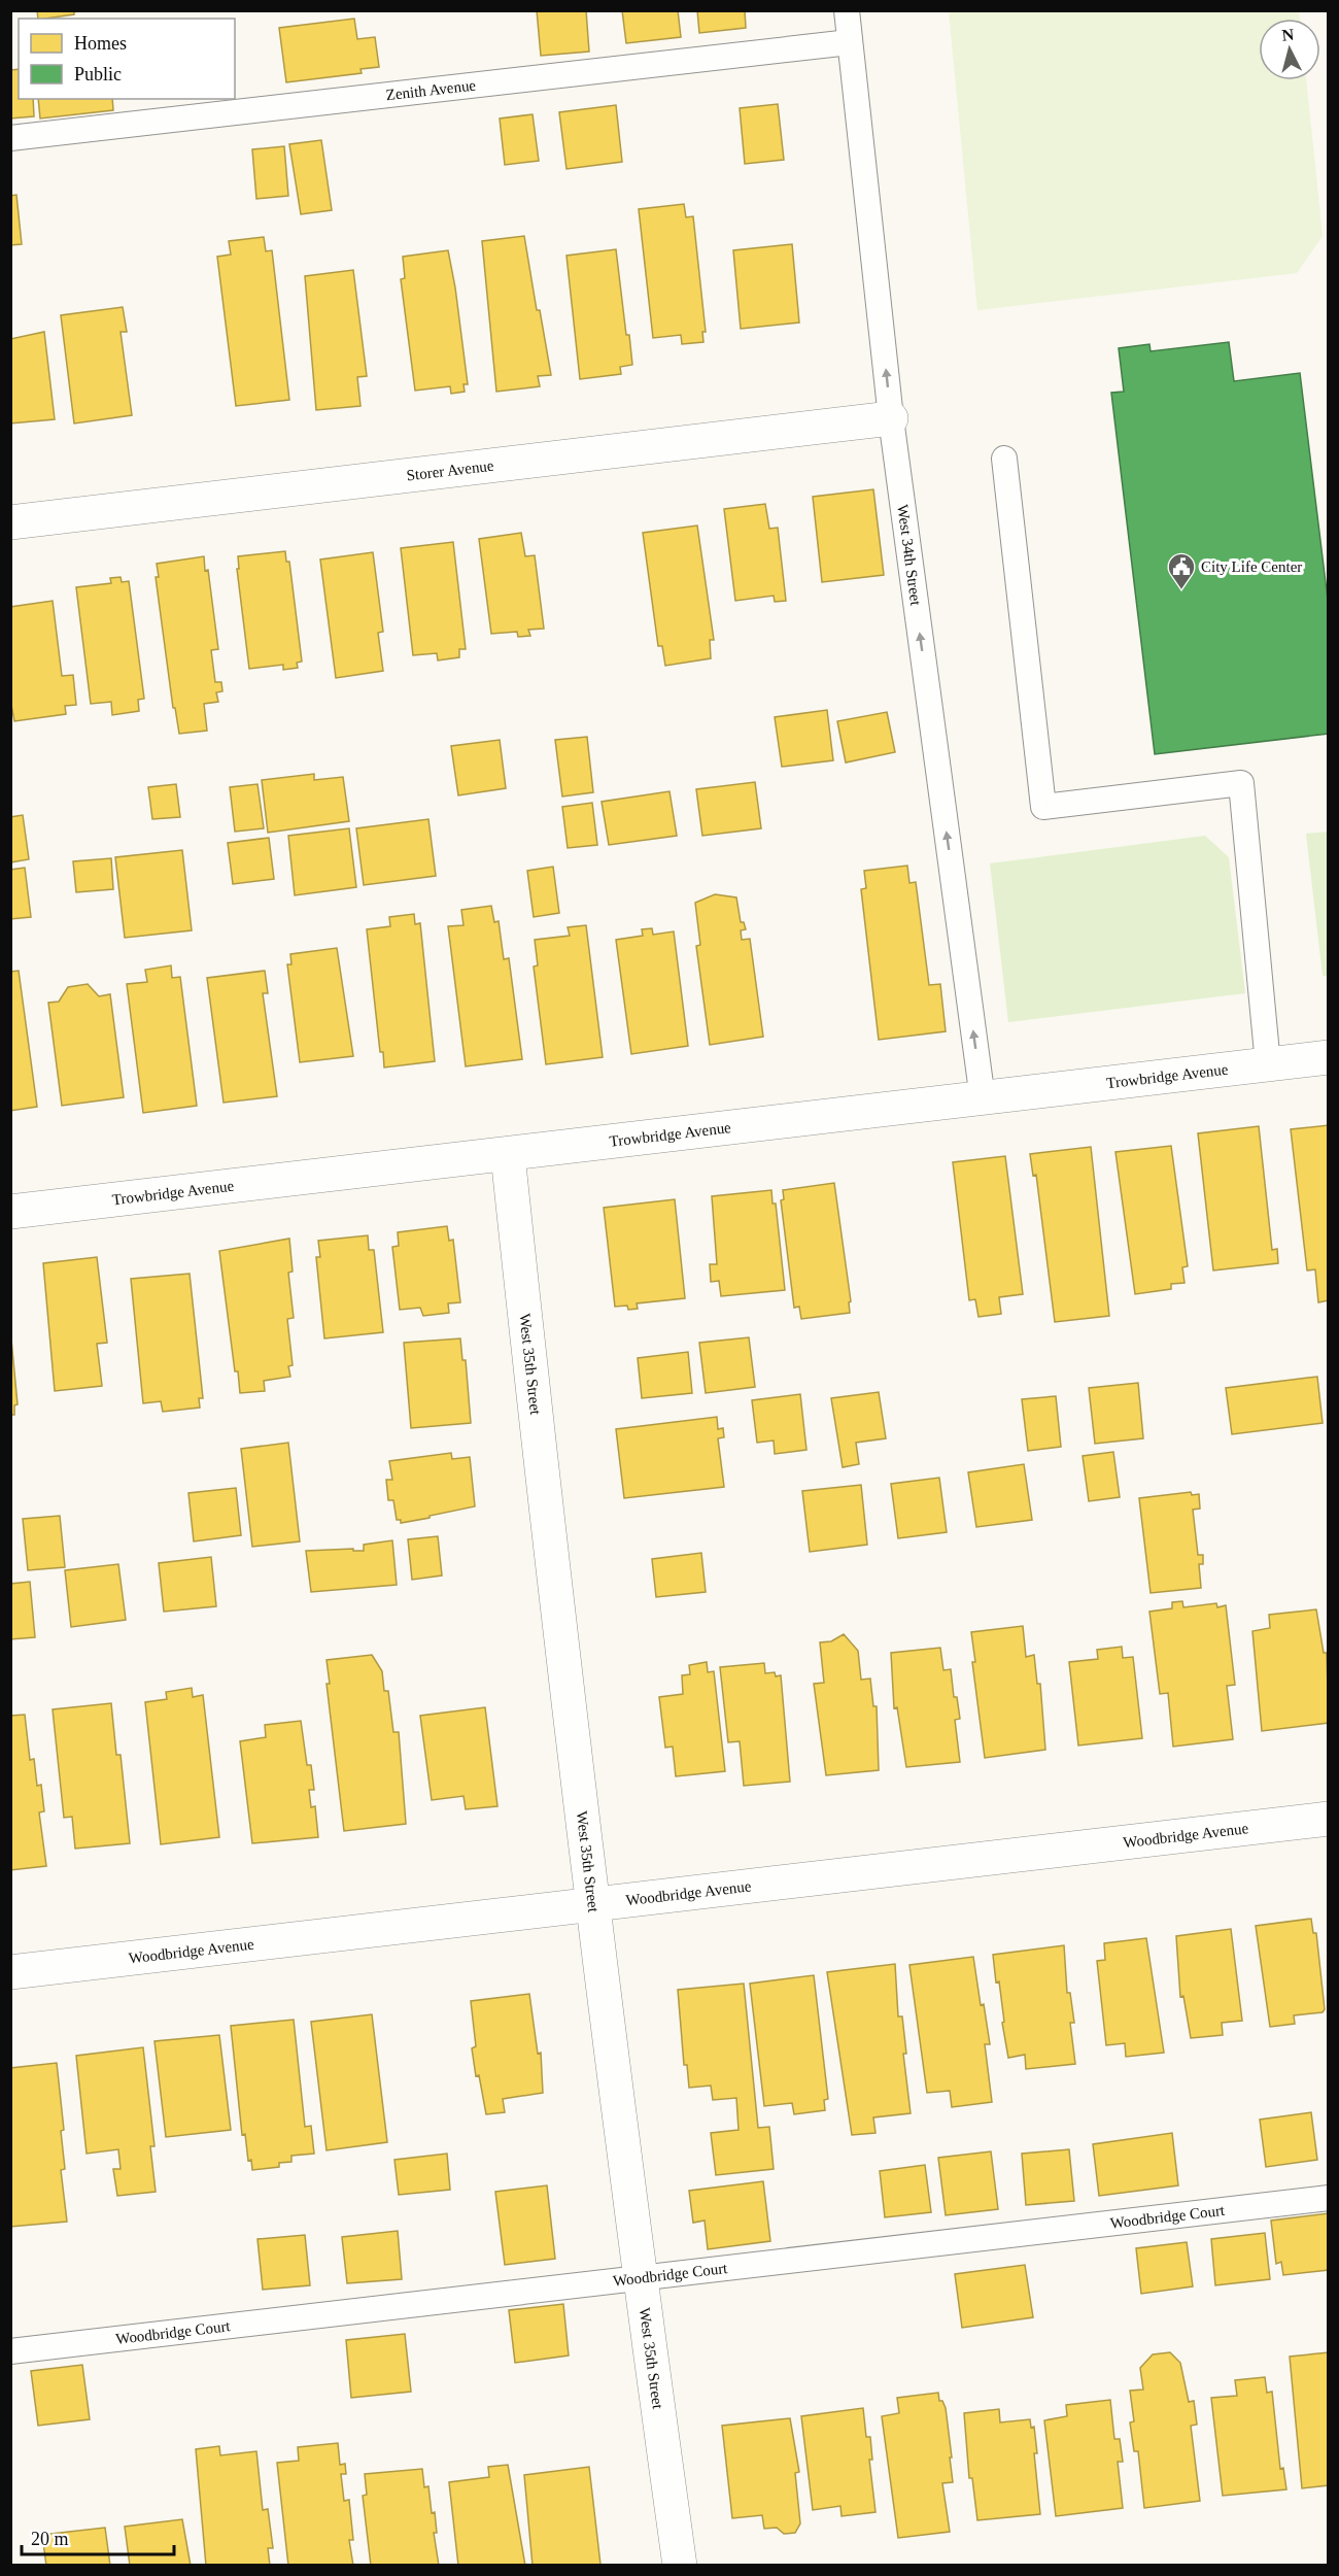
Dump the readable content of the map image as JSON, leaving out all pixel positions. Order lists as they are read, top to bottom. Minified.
{"streets":{"street":["Storer Avenue","Trowbridge Avenue","West 35th Street","Woodbridge Avenue"],"lane":["Zenith Avenue","West 34th Street","Woodbridge Court"]},"crossings":[["Zenith Avenue","West 34th Street"],["Storer Avenue","West 34th Street"],["West 34th Street","Trowbridge Avenue"],["Trowbridge Avenue","West 35th Street"],["West 35th Street","Woodbridge Avenue"],["West 35th Street","Woodbridge Court"]],"one_way":["West 34th Street"],"places":{"public building":["City Life Center"]},"legend":["Homes","Public"],"scale_bar":"20 m","north":"top"}
